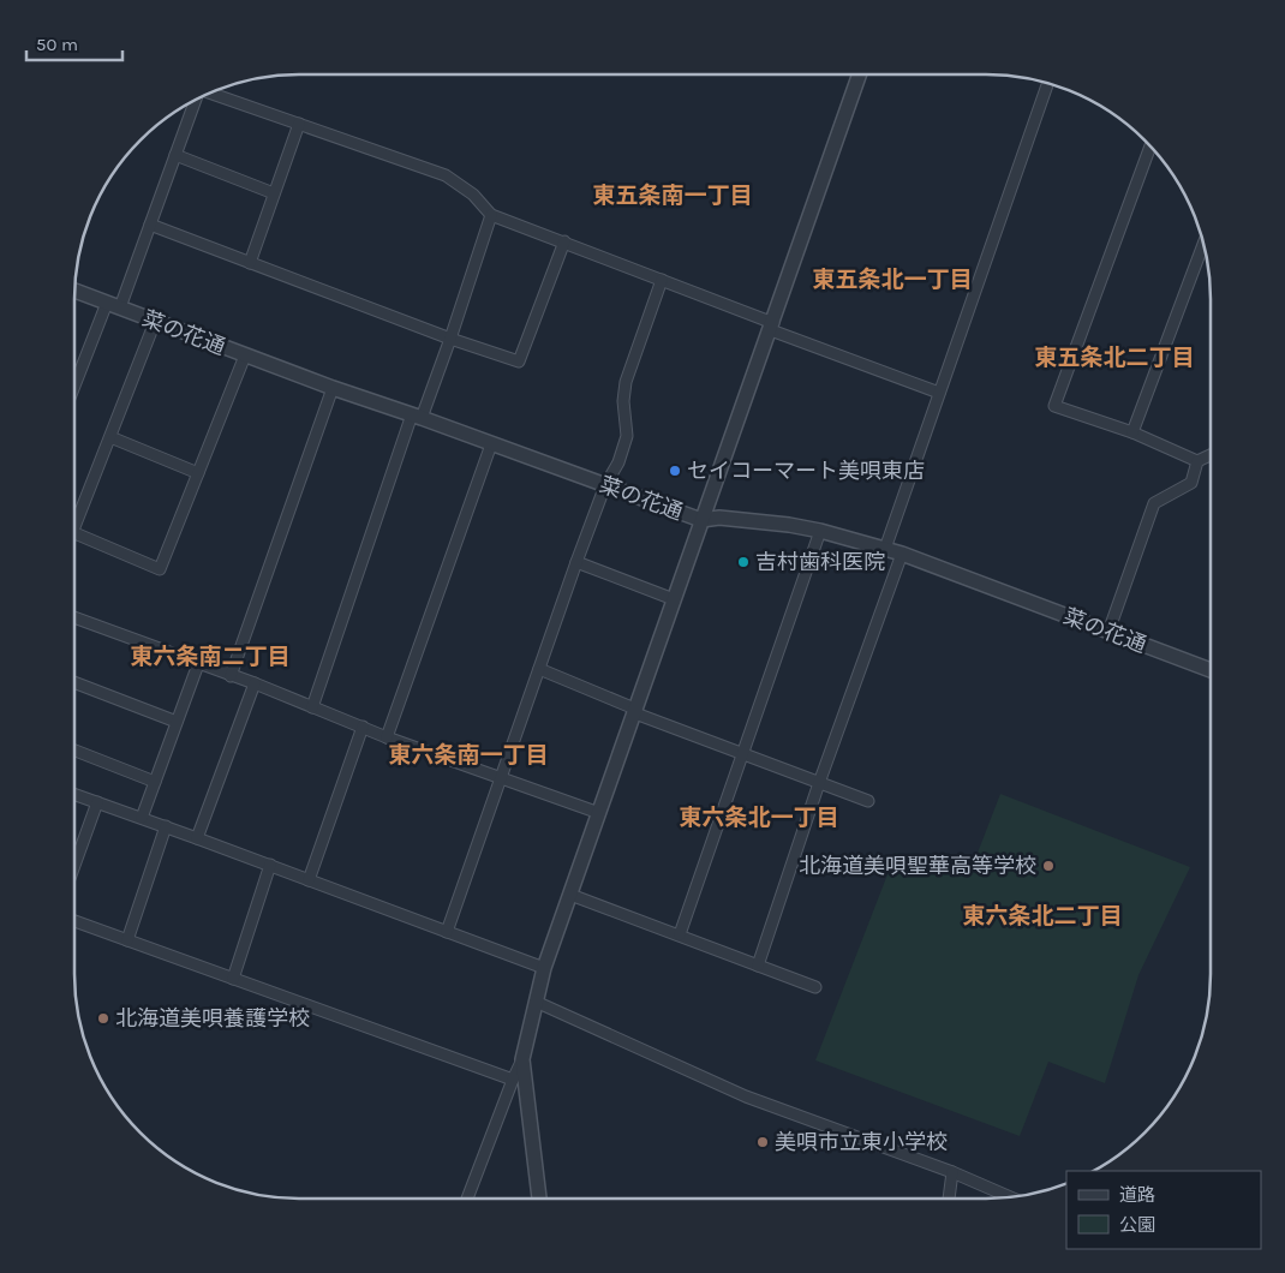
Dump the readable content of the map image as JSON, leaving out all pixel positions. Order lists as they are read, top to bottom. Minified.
{"streets":{"street":["菜の花通"]},"districts":["東五条南一丁目","東五条北一丁目","東五条北二丁目","東六条南二丁目","東六条南一丁目","東六条北一丁目","東六条北二丁目"],"places":["セイコーマート美唄東店","吉村歯科医院","北海道美唄聖華高等学校","北海道美唄養護学校","美唄市立東小学校"],"legend":["道路","公園"],"scale_bar":"50 m"}
